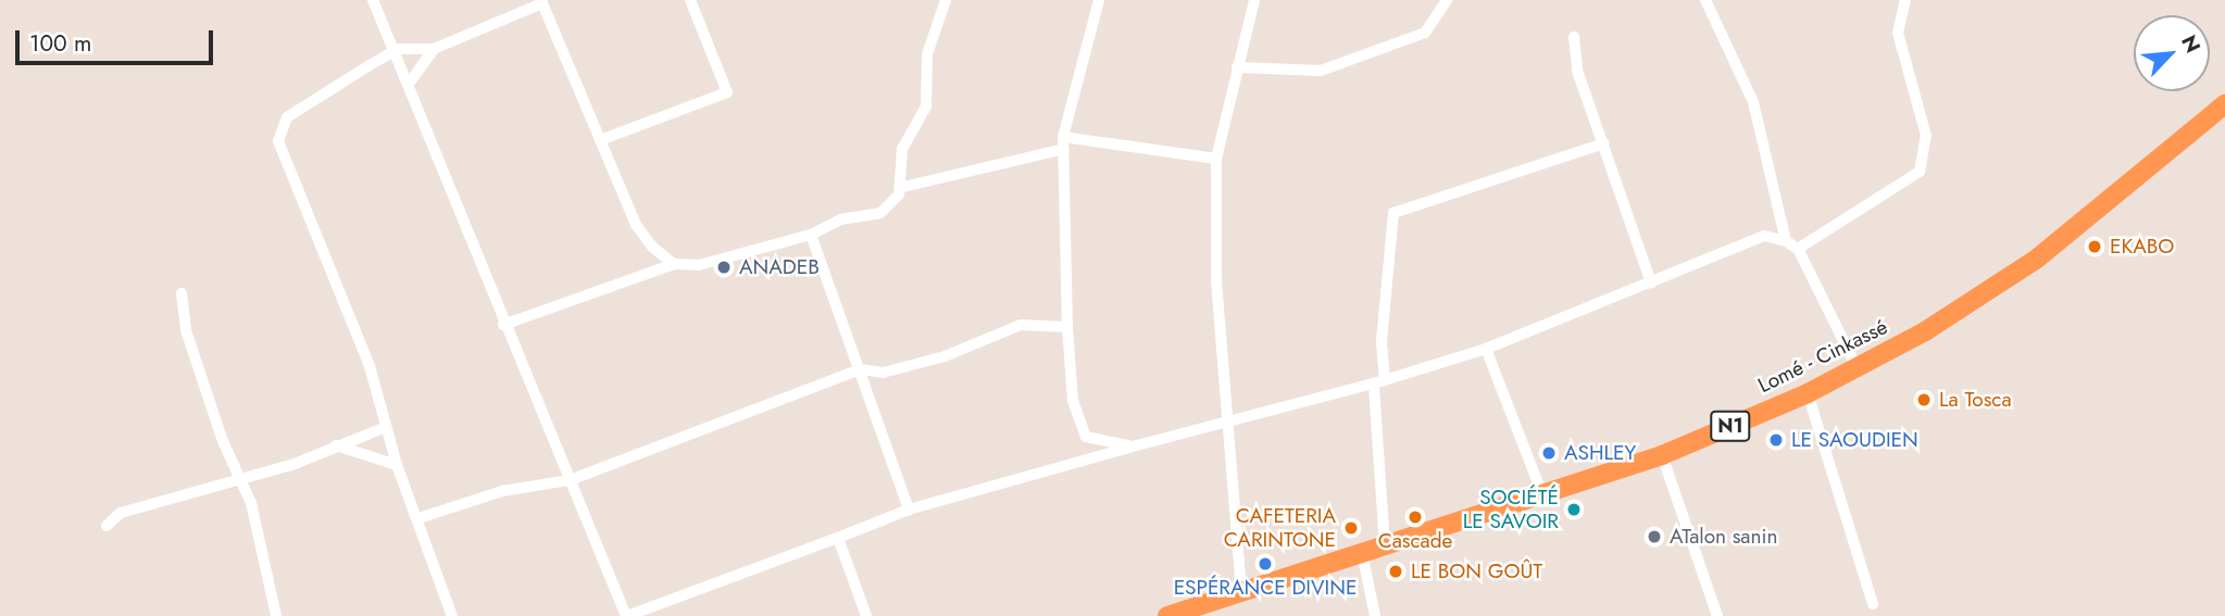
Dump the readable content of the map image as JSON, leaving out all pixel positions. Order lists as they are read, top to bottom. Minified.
{"streets":{"highway":["Lomé - Cinkassé","N1"]},"places":["EKABO","ANADEB","La Tosca","LE SAOUDIEN","ASHLEY","SOCIÉTÉ LE SAVOIR","Cascade","CAFETERIA CARINTONE","ATalon sanin","ESPÉRANCE DIVINE","LE BON GOÛT"],"scale_bar":"100 m","north":"top right"}
